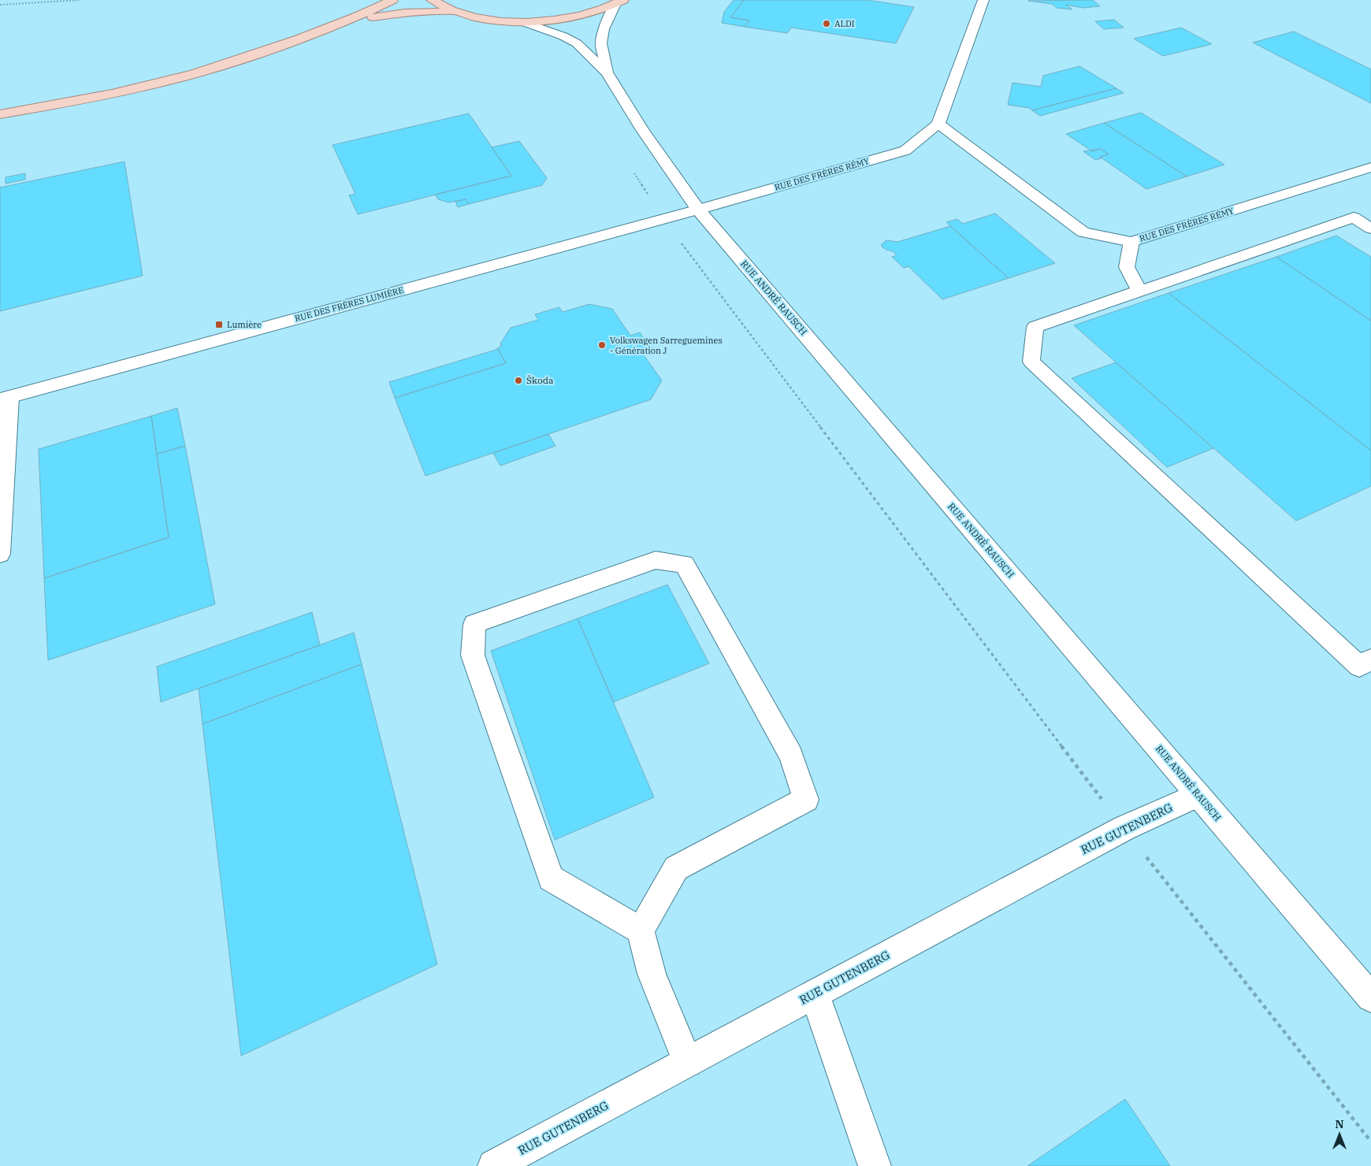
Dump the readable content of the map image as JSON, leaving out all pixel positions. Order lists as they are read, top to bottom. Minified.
{"streets":{"street":["RUE DES FRÈRES RÉMY","RUE ANDRÉ RAUSCH","RUE DES FRÈRES LUMIÈRE","RUE GUTENBERG"]},"crossings":[["RUE DES FRÈRES RÉMY","RUE ANDRÉ RAUSCH"],["RUE DES FRÈRES RÉMY","RUE DES FRÈRES LUMIÈRE"],["RUE ANDRÉ RAUSCH","RUE DES FRÈRES LUMIÈRE"],["RUE ANDRÉ RAUSCH","RUE GUTENBERG"]],"places":{"other":["ALDI","Volkswagen Sarreguemines - Génération J","Škoda"],"transit":["Lumière"]},"north":"top"}
